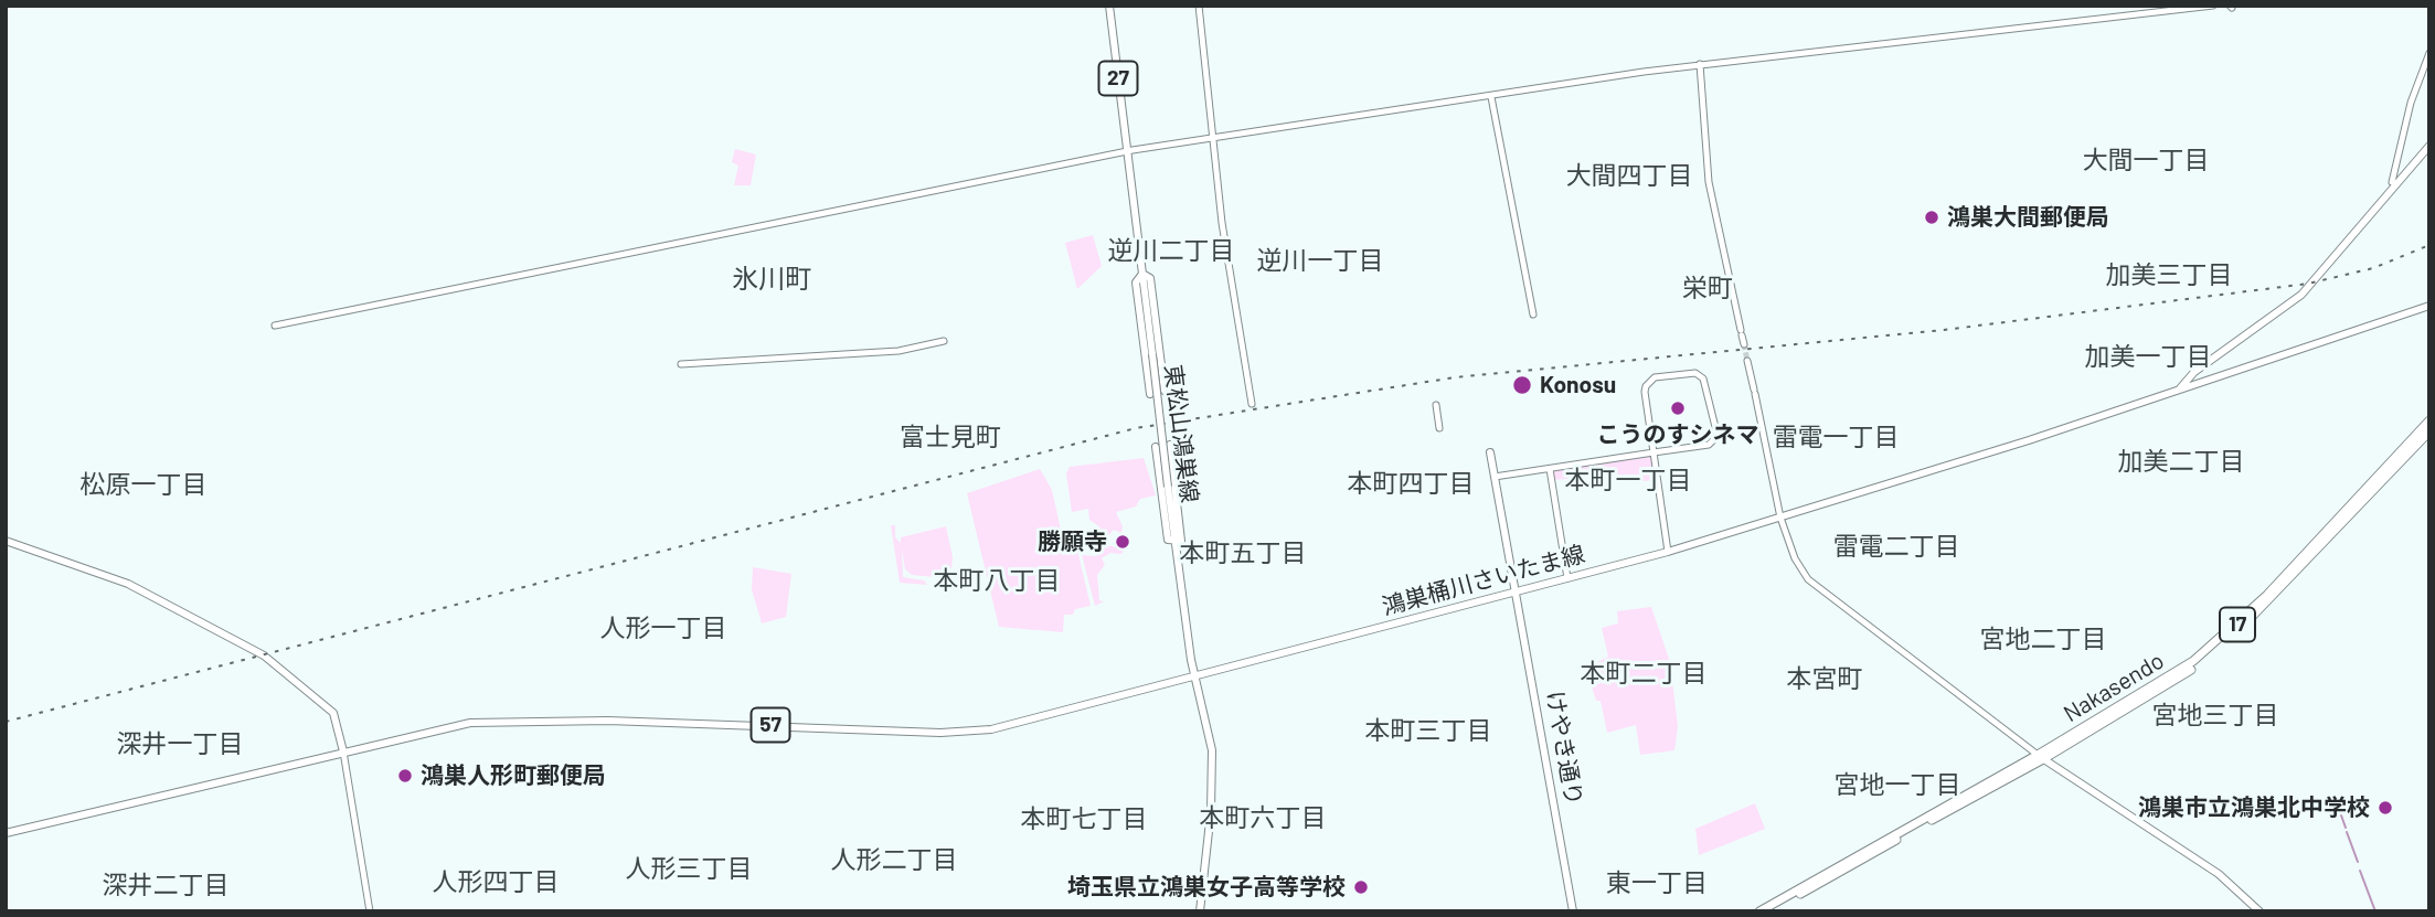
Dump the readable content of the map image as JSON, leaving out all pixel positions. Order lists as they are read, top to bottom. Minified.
{"streets":{"highway":["17","Nakasendo"],"main road":["27","東松山鴻巣線","鴻巣桶川さいたま線","57","けやき通り"]},"crossings":[["東松山鴻巣線","鴻巣桶川さいたま線"],["東松山鴻巣線","57"],["鴻巣桶川さいたま線","57"],["鴻巣桶川さいたま線","けやき通り"]],"districts":["大間一丁目","大間四丁目","逆川二丁目","逆川一丁目","加美三丁目","氷川町","栄町","加美一丁目","富士見町","雷電一丁目","加美二丁目","本町一丁目","本町四丁目","松原一丁目","雷電二丁目","本町五丁目","本町八丁目","人形一丁目","宮地二丁目","本町二丁目","本宮町","宮地三丁目","本町三丁目","深井一丁目","宮地一丁目","本町六丁目","本町七丁目","人形二丁目","人形三丁目","人形四丁目","東一丁目","深井二丁目"],"places":["鴻巣大間郵便局","Konosu","こうのすシネマ","勝願寺","鴻巣人形町郵便局","鴻巣市立鴻巣北中学校","埼玉県立鴻巣女子高等学校"]}
